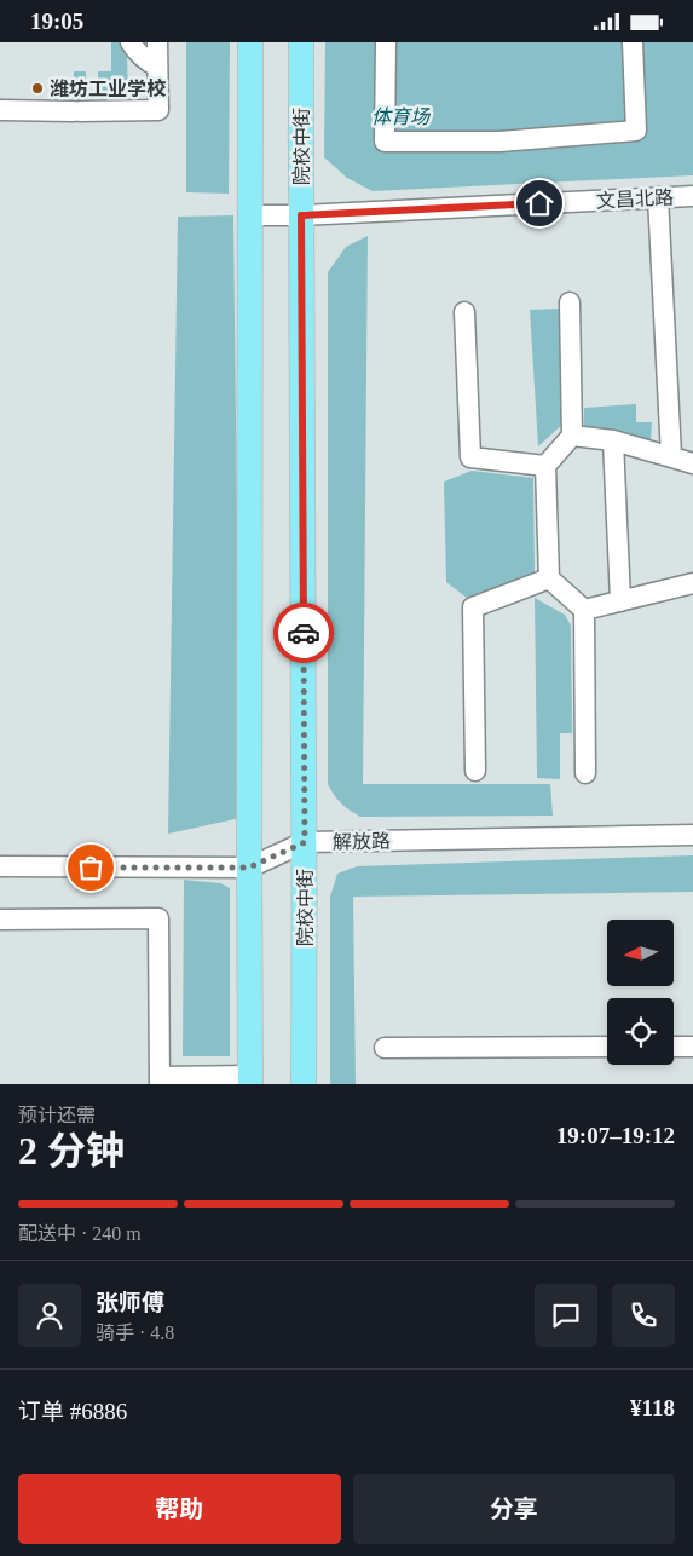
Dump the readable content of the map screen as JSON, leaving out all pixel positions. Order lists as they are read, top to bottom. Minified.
{"streets":{"main road":["院校中街"],"street":["文昌北路","解放路"]},"crossings":[["院校中街","文昌北路"],["院校中街","解放路"]],"parks":["体育场"],"places":["潍坊工业学校"],"north":"left","page":{"status":"19:05","heading":["2 分钟","预计还需","19:07–19:12"],"panel":["张师傅","骑手 · 4.8","订单 #6886","¥118"],"bar":"配送中 · 240 m","buttons":["帮助","分享"]}}
